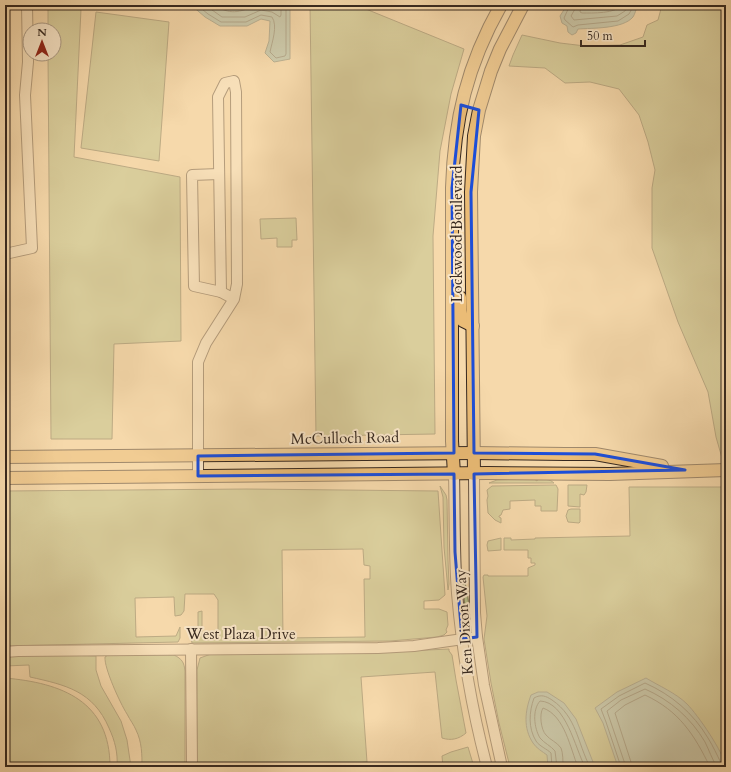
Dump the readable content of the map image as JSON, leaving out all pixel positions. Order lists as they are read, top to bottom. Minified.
{"streets":{"main road":["Lockwood Boulevard","McCulloch Road"],"street":["Ken Dixon Way","West Plaza Drive"]},"crossings":[["Lockwood Boulevard","McCulloch Road"],["Lockwood Boulevard","Ken Dixon Way"],["McCulloch Road","Ken Dixon Way"],["Ken Dixon Way","West Plaza Drive"]],"scale_bar":"50 m","north":"top"}
